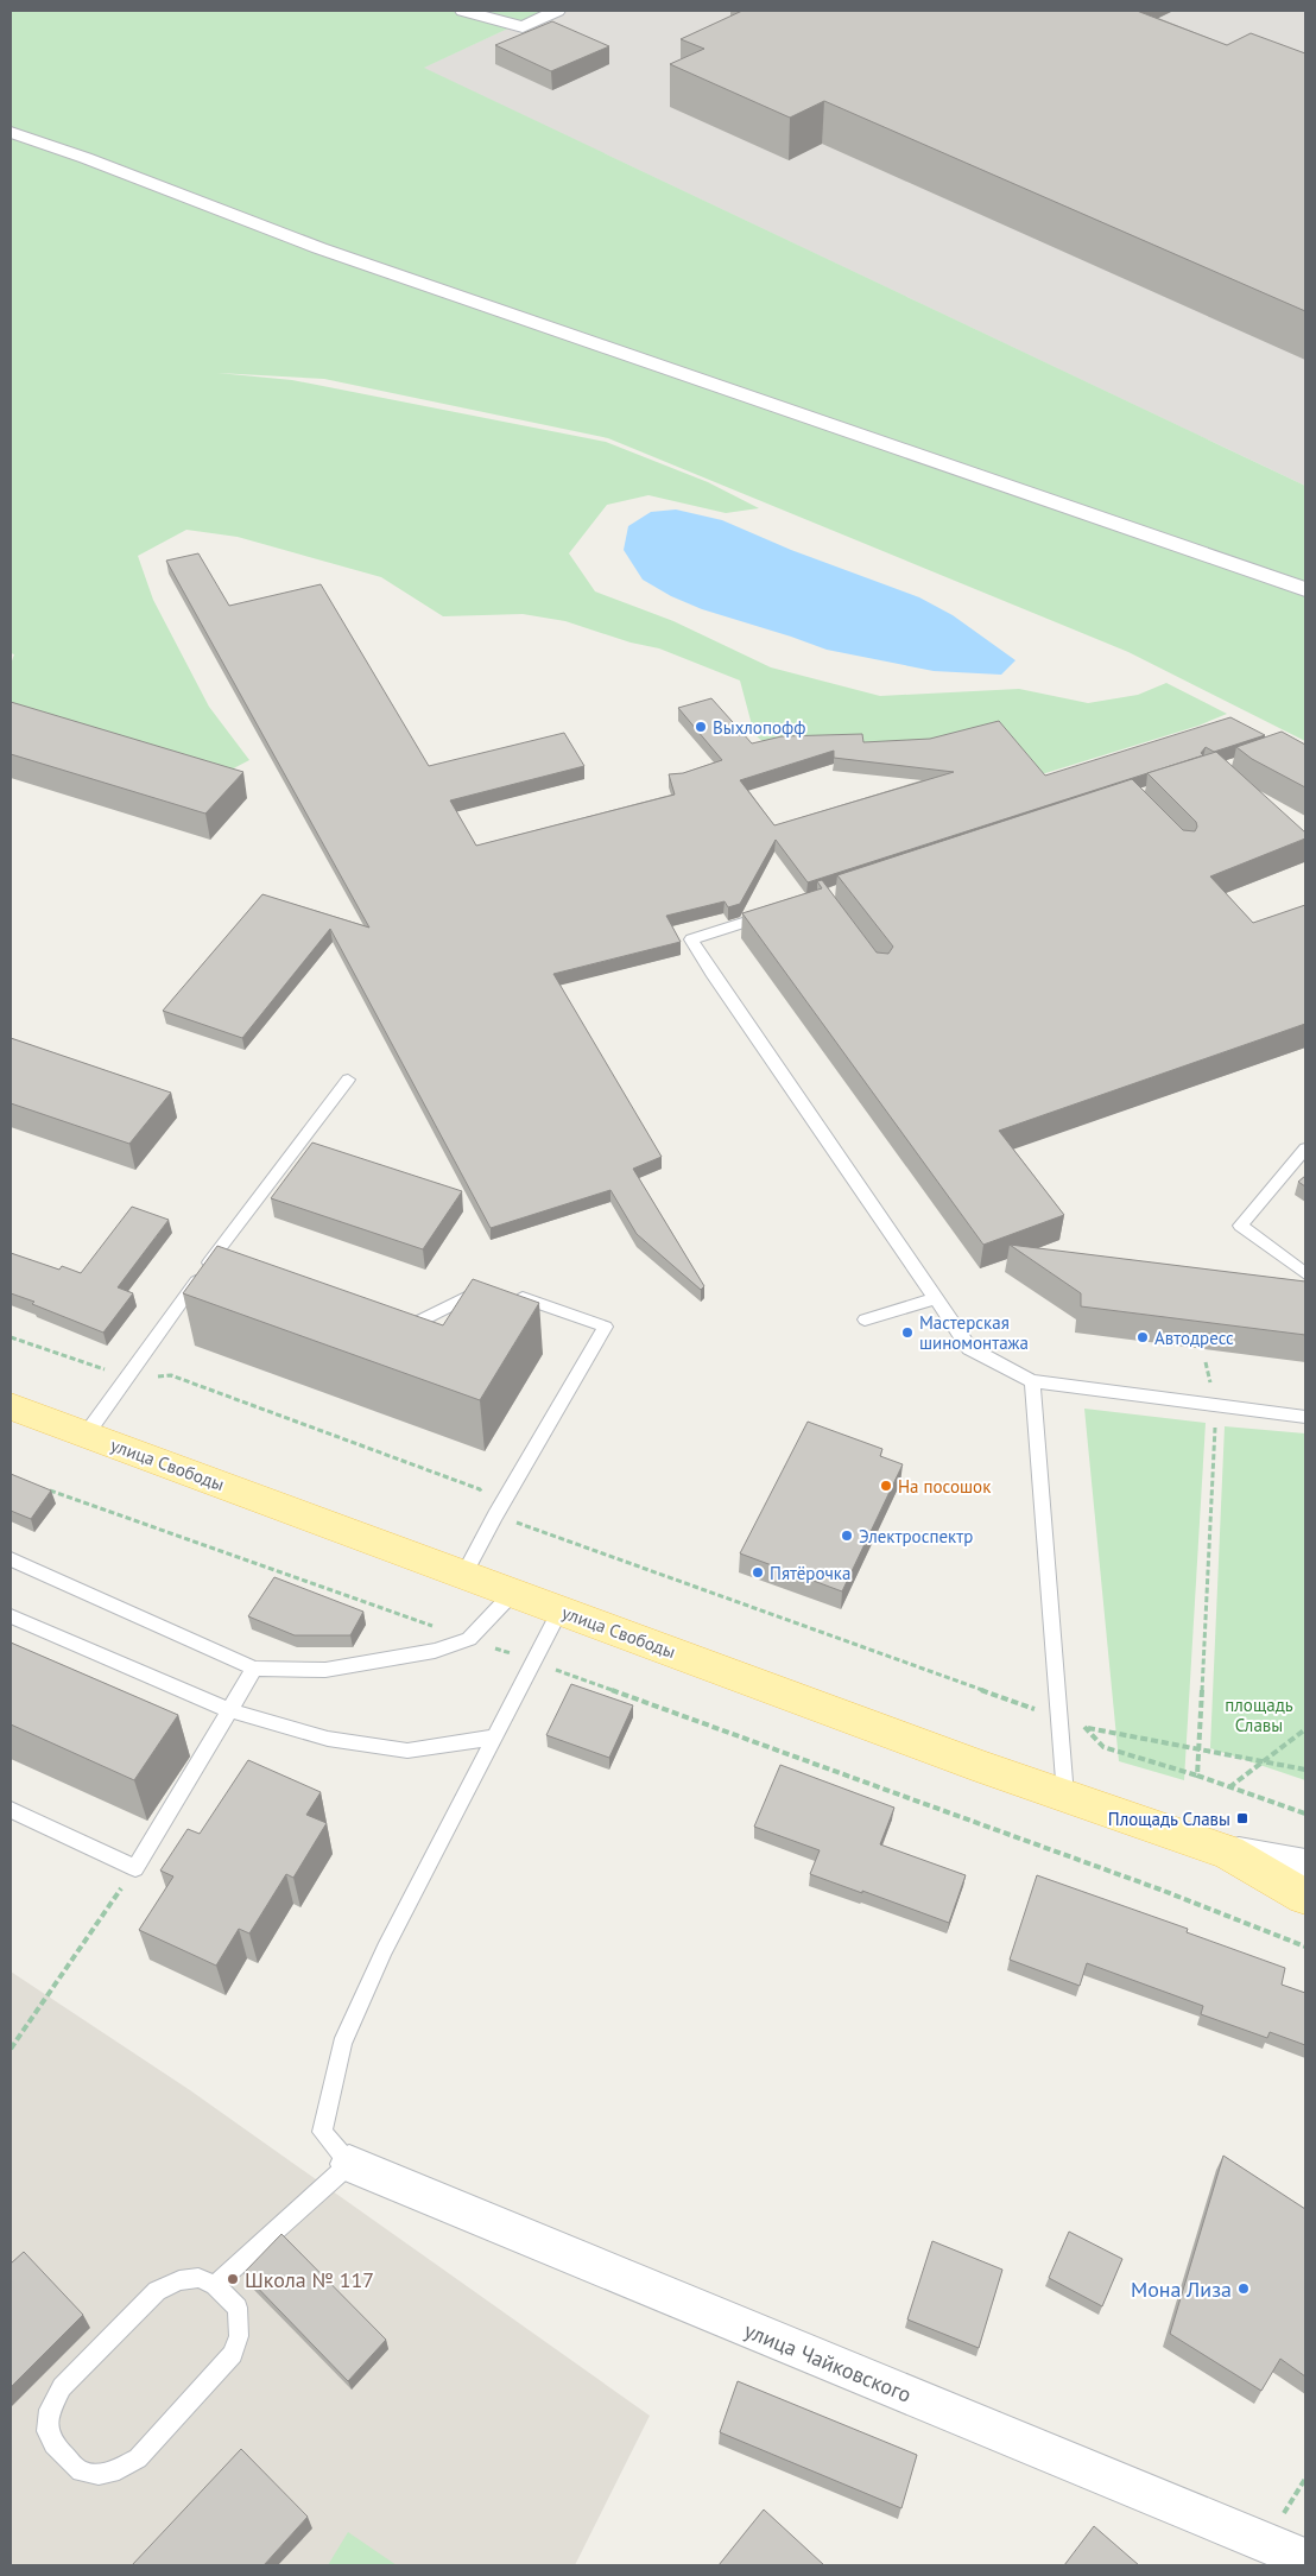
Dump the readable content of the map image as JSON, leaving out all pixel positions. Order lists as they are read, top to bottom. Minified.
{"streets":{"main road":["улица Свободы"],"street":["улица Чайковского"]},"parks":["площадь Славы"],"places":{"other":["Выхлопофф","Мастерская шиномонтажа","Автодресс","На посошок","Электроспектр","Пятёрочка","Школа № 117","Мона Лиза"],"transit":["Площадь Славы"]}}
